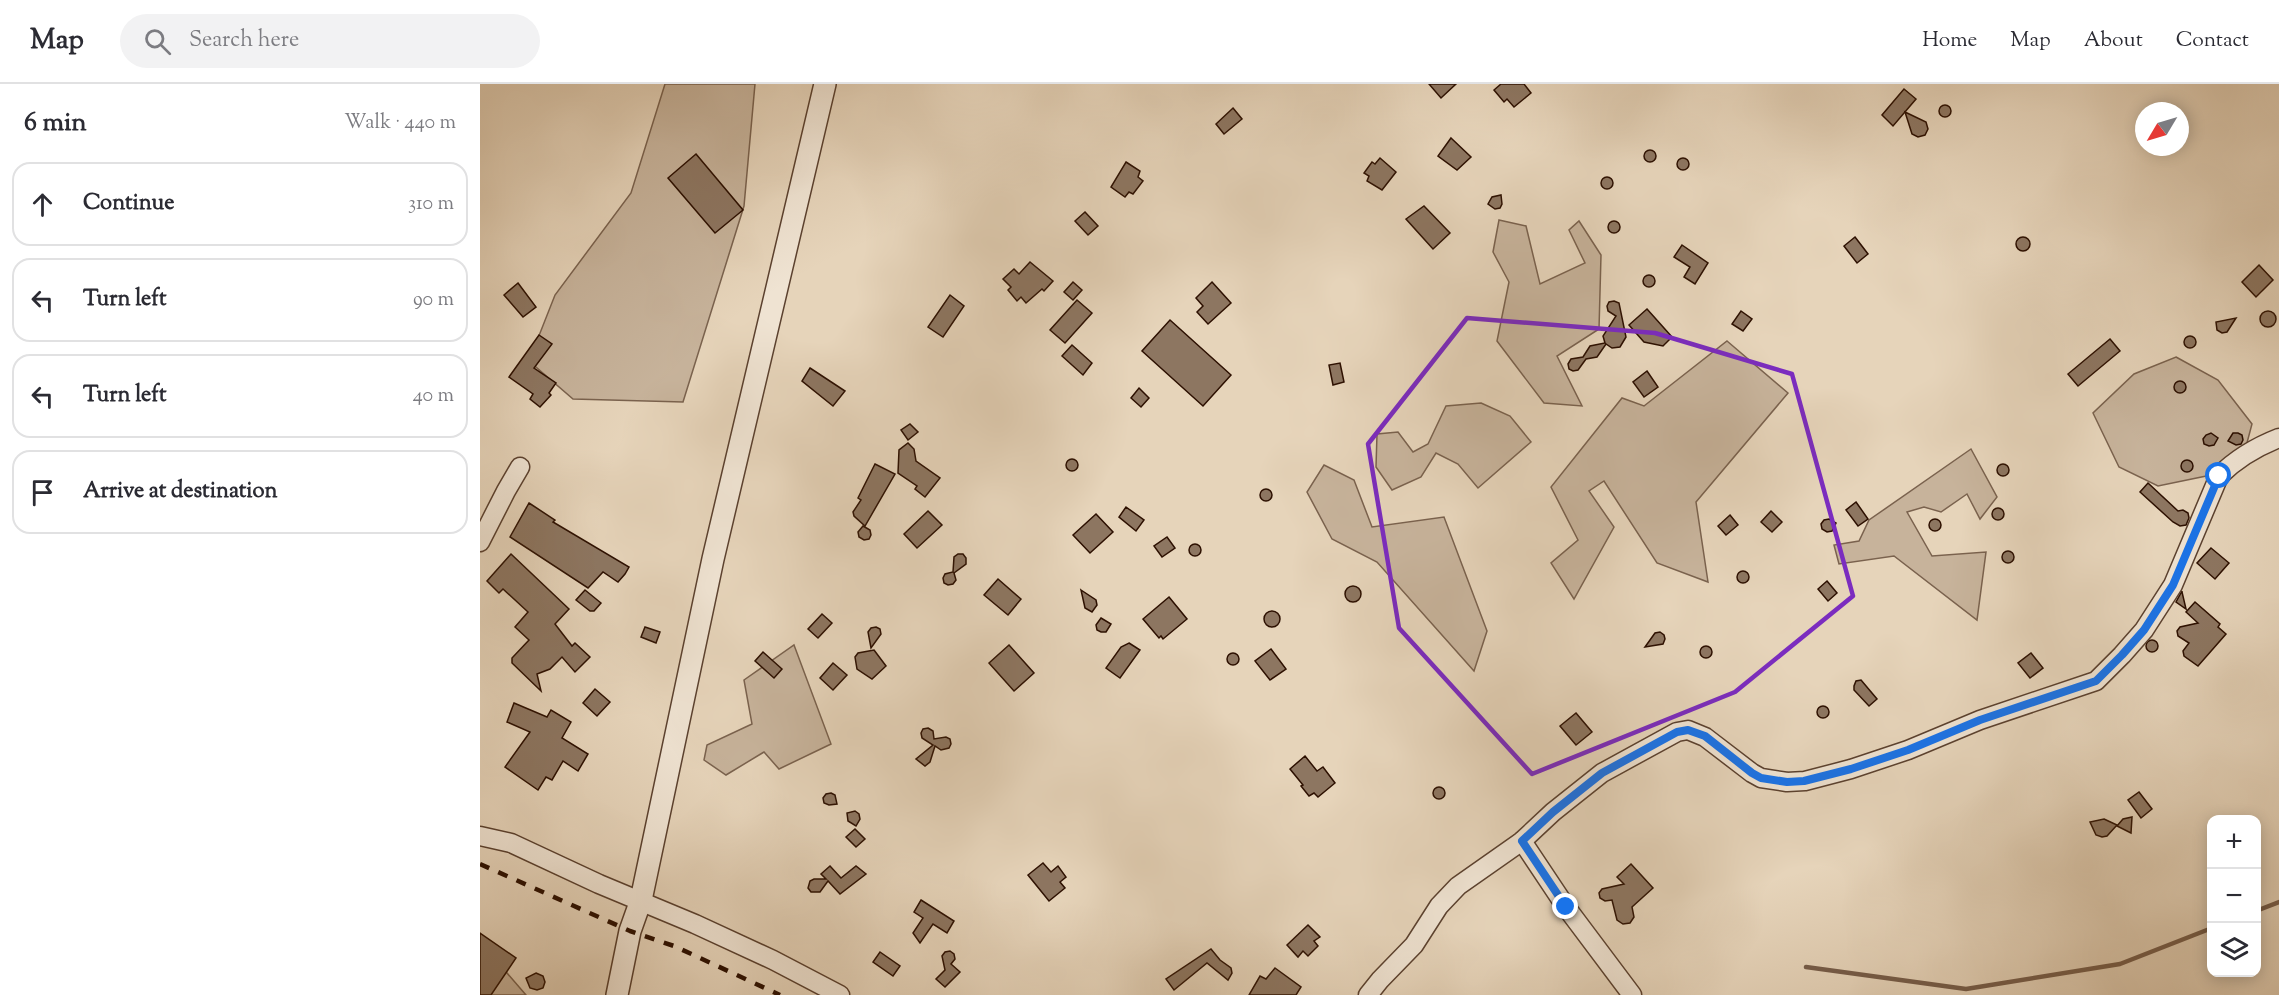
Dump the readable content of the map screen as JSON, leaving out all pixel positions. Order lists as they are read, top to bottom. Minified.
{"north":"bottom left","page":{"header":"Map","search":"Search here","nav":["Home","Map","About","Contact"],"heading":["6 min","Walk · 440 m"],"list":[["Continue","310 m"],["Turn left","90 m"],["Turn left","40 m"],"Arrive at destination"],"map_buttons":["+","−"]}}
